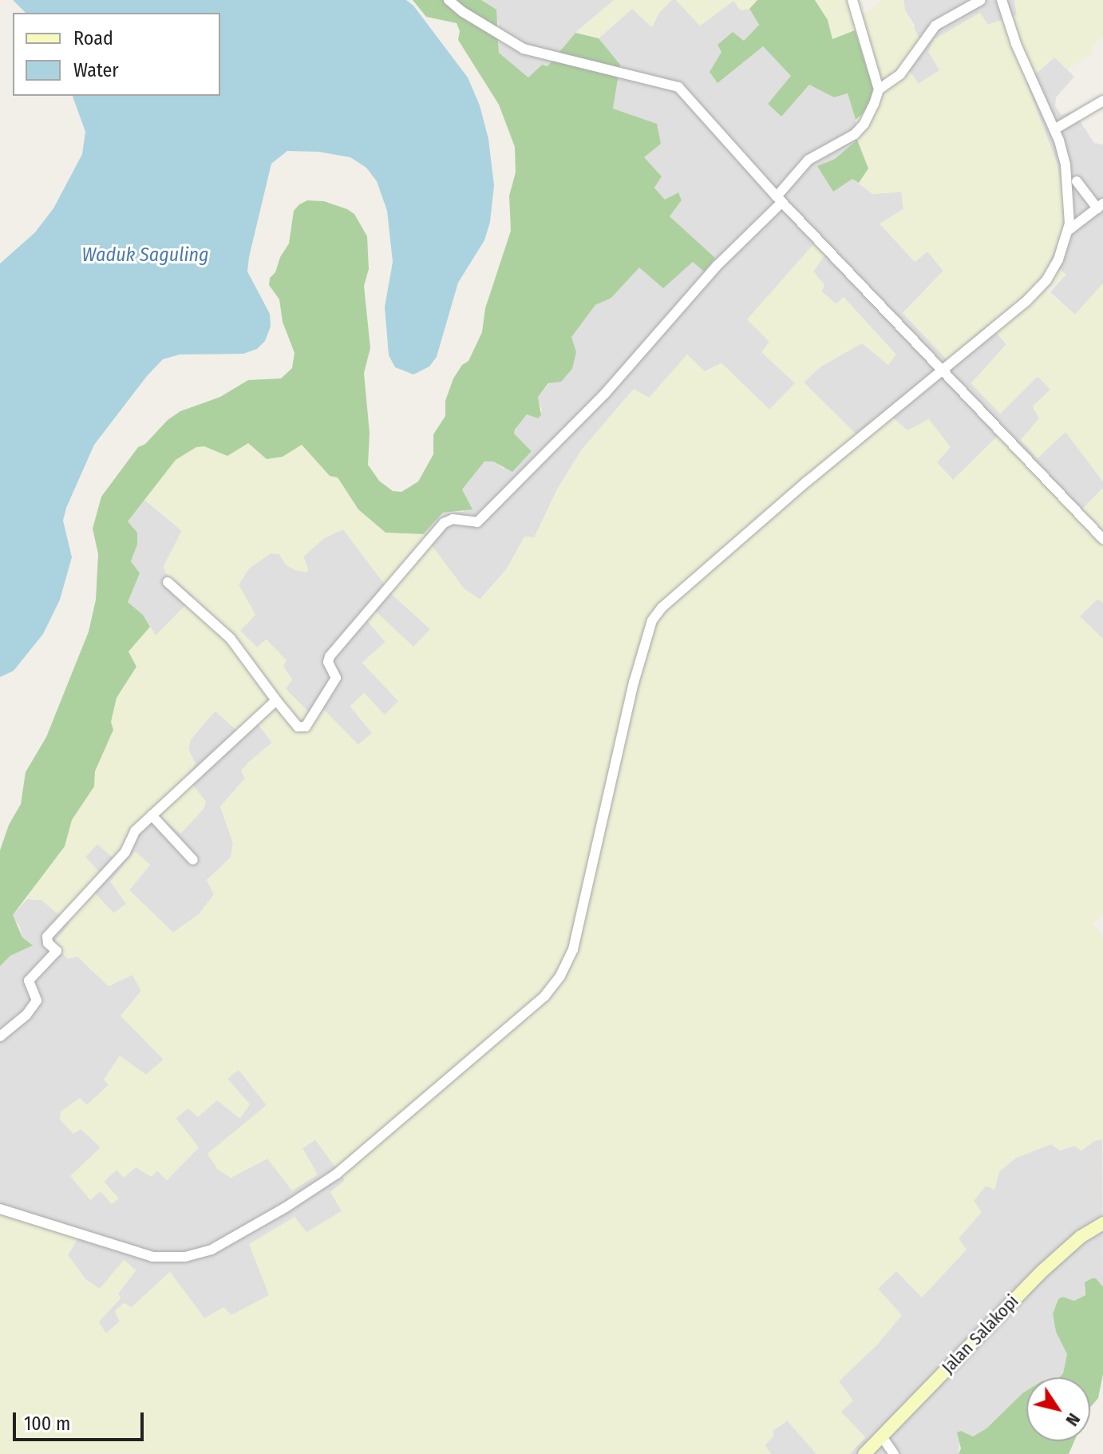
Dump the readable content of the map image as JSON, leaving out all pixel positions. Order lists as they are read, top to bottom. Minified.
{"streets":{"street":["Jalan Salakopi"]},"water":["Waduk Saguling"],"legend":["Road","Water"],"scale_bar":"100 m","north":"bottom right"}
